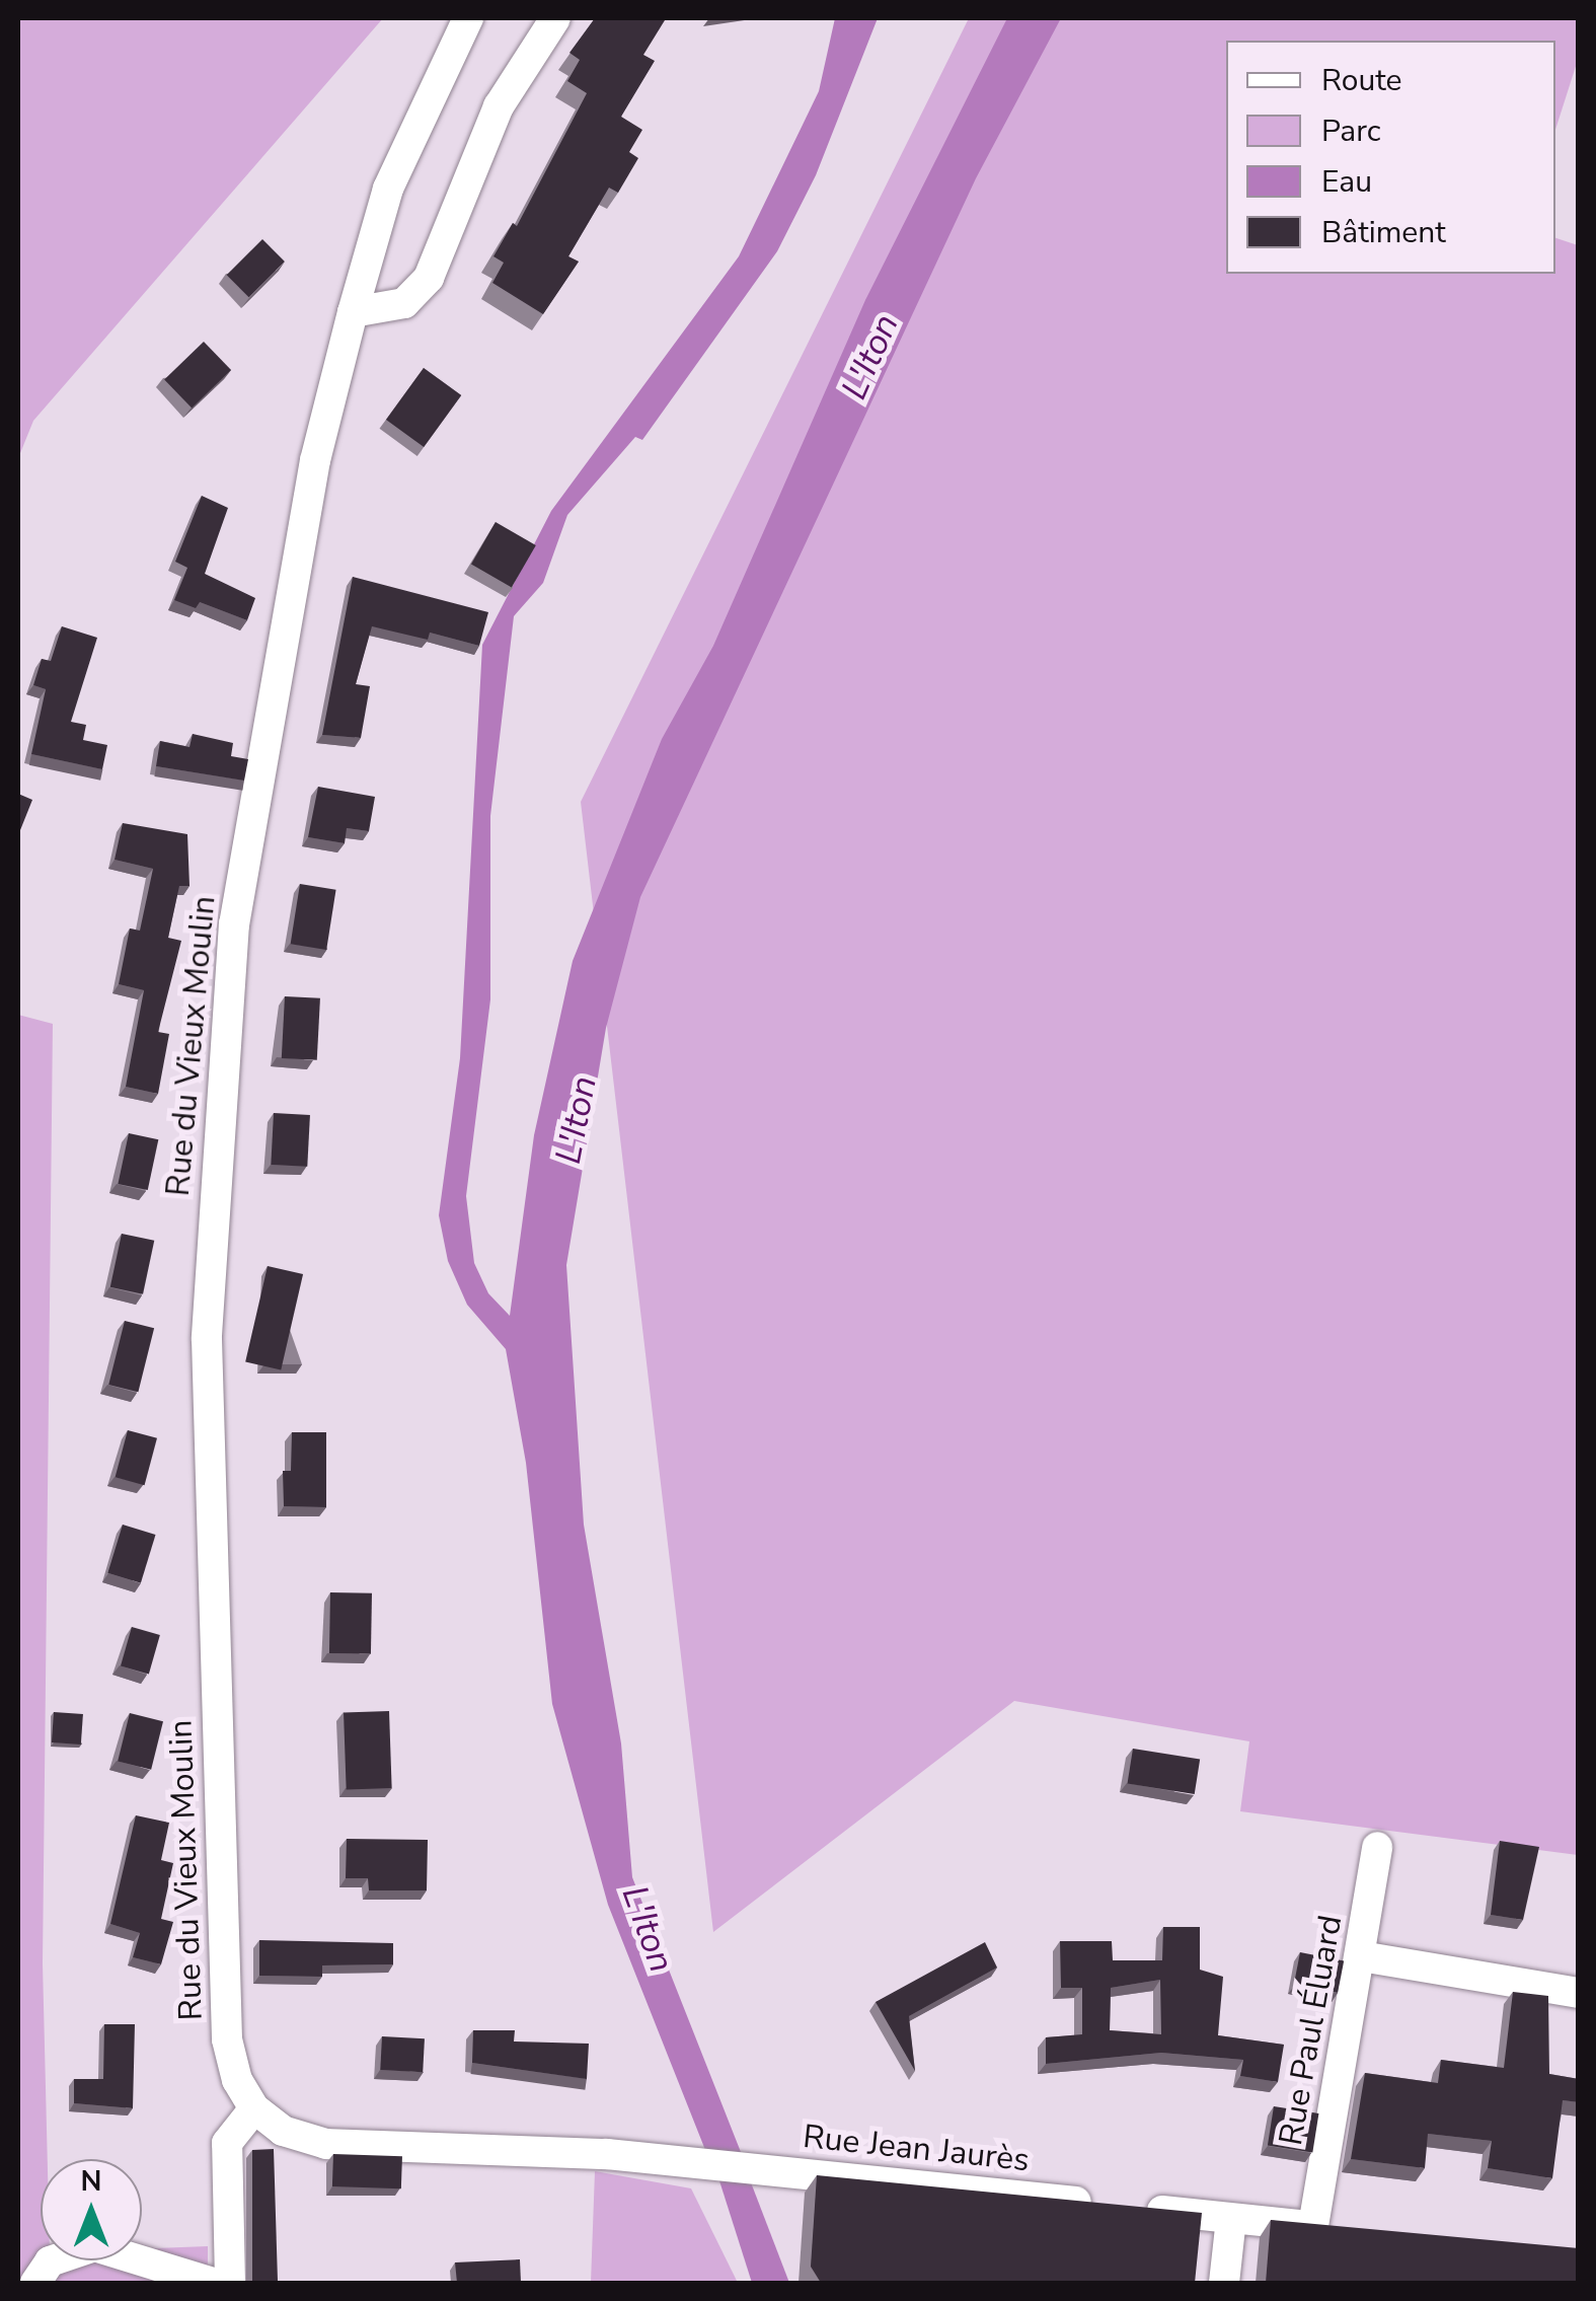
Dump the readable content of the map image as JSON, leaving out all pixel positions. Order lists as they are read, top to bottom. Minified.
{"streets":{"street":["Rue du Vieux Moulin","Rue Paul Éluard","Rue Jean Jaurès"]},"crossings":[["Rue du Vieux Moulin","Rue Jean Jaurès"],["Rue Paul Éluard","Rue Jean Jaurès"]],"water":["L'Iton"],"legend":["Route","Parc","Eau","Bâtiment"],"north":"top"}
